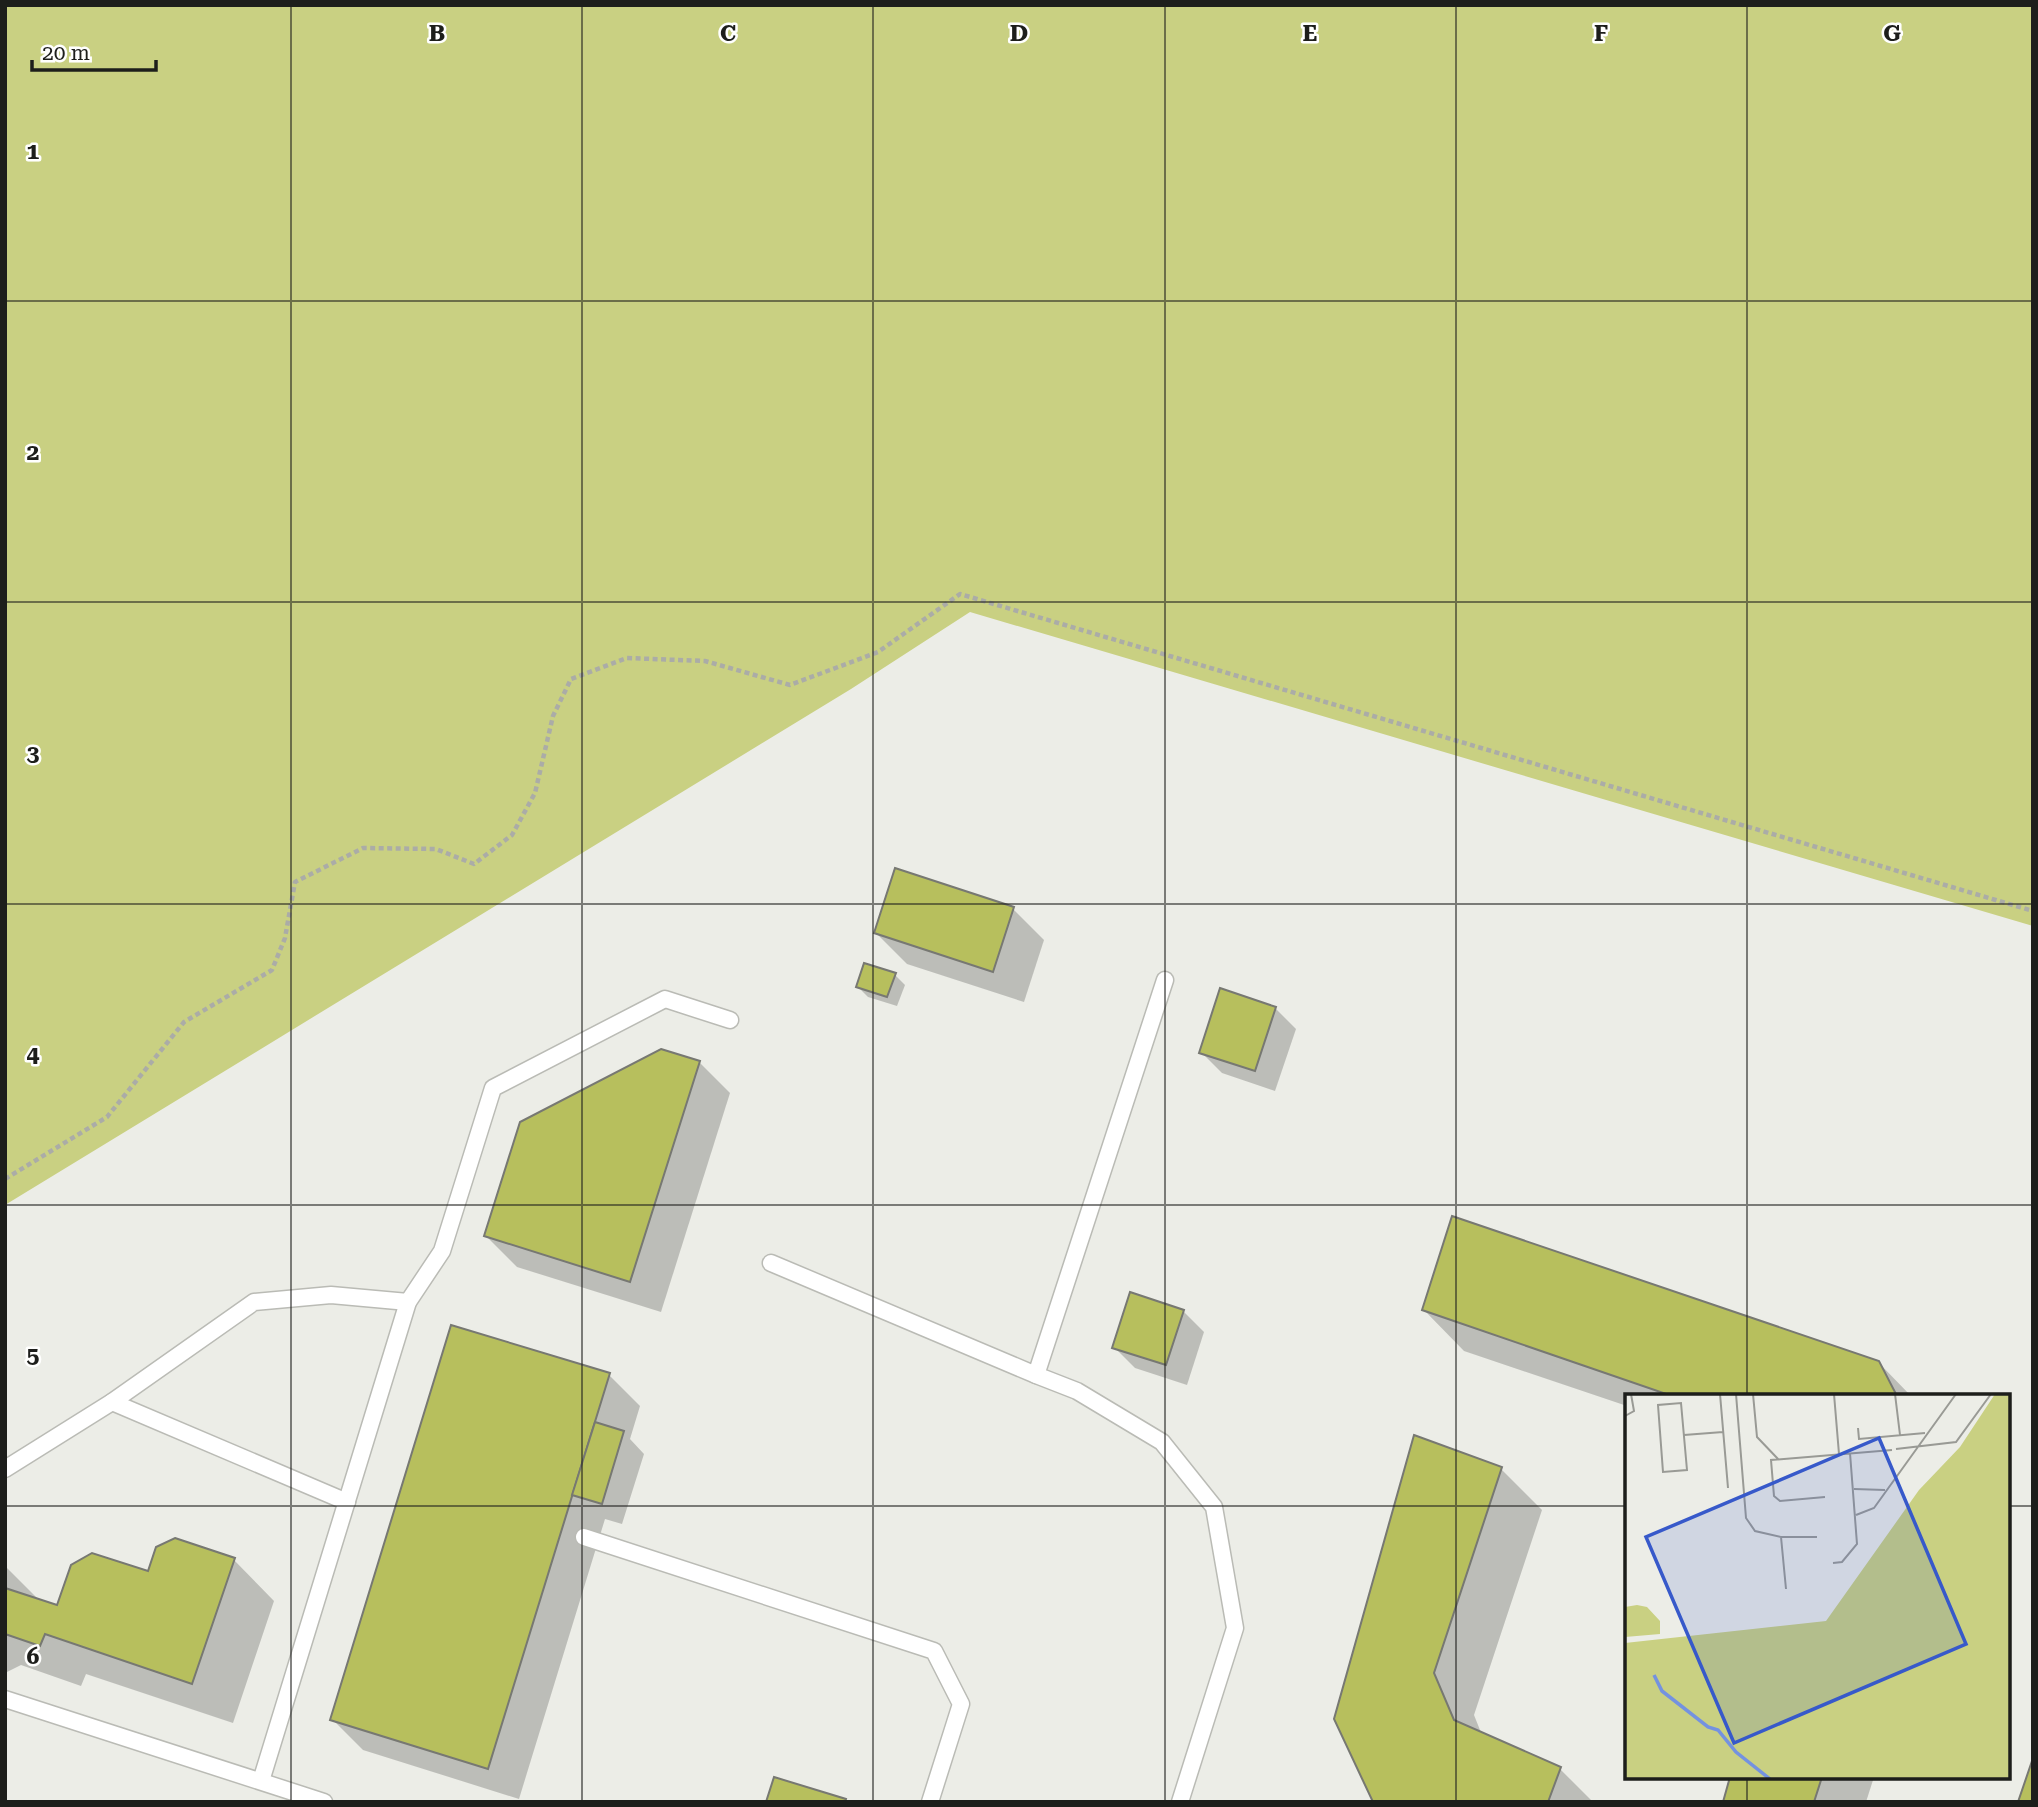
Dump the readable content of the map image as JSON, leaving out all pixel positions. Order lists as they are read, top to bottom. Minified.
{"scale_bar":"20 m","grid":{"columns":["B","C","D","E","F","G"],"rows":["1","2","3","4","5","6"]}}
